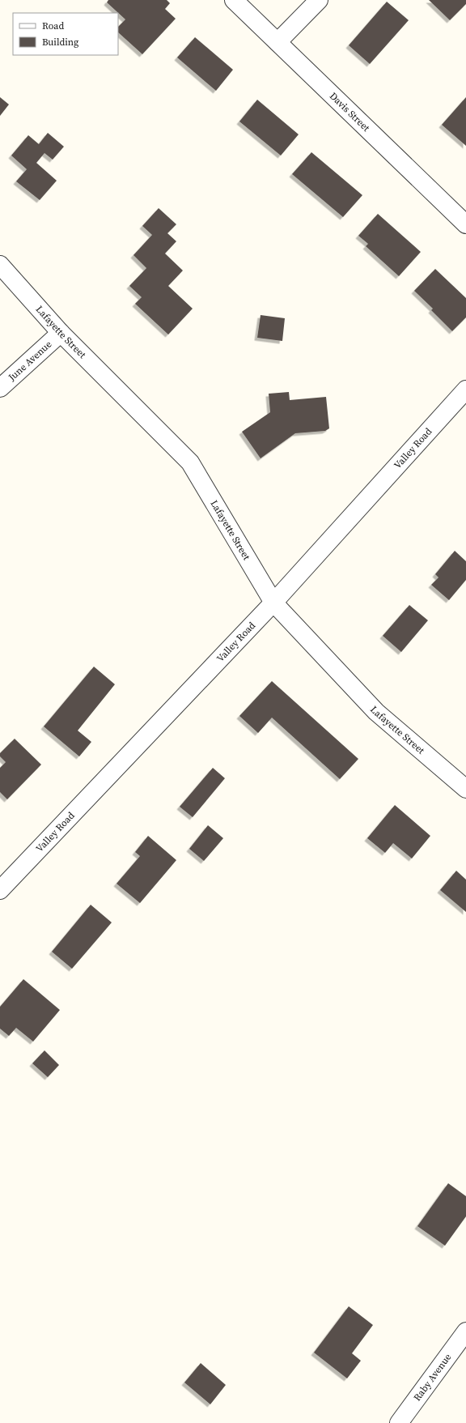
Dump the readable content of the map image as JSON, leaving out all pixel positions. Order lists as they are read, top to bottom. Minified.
{"streets":{"street":["Davis Street","Lafayette Street","June Avenue","Valley Road","Raby Avenue"]},"crossings":[["Lafayette Street","June Avenue"],["Lafayette Street","Valley Road"]],"legend":["Road","Building"]}
